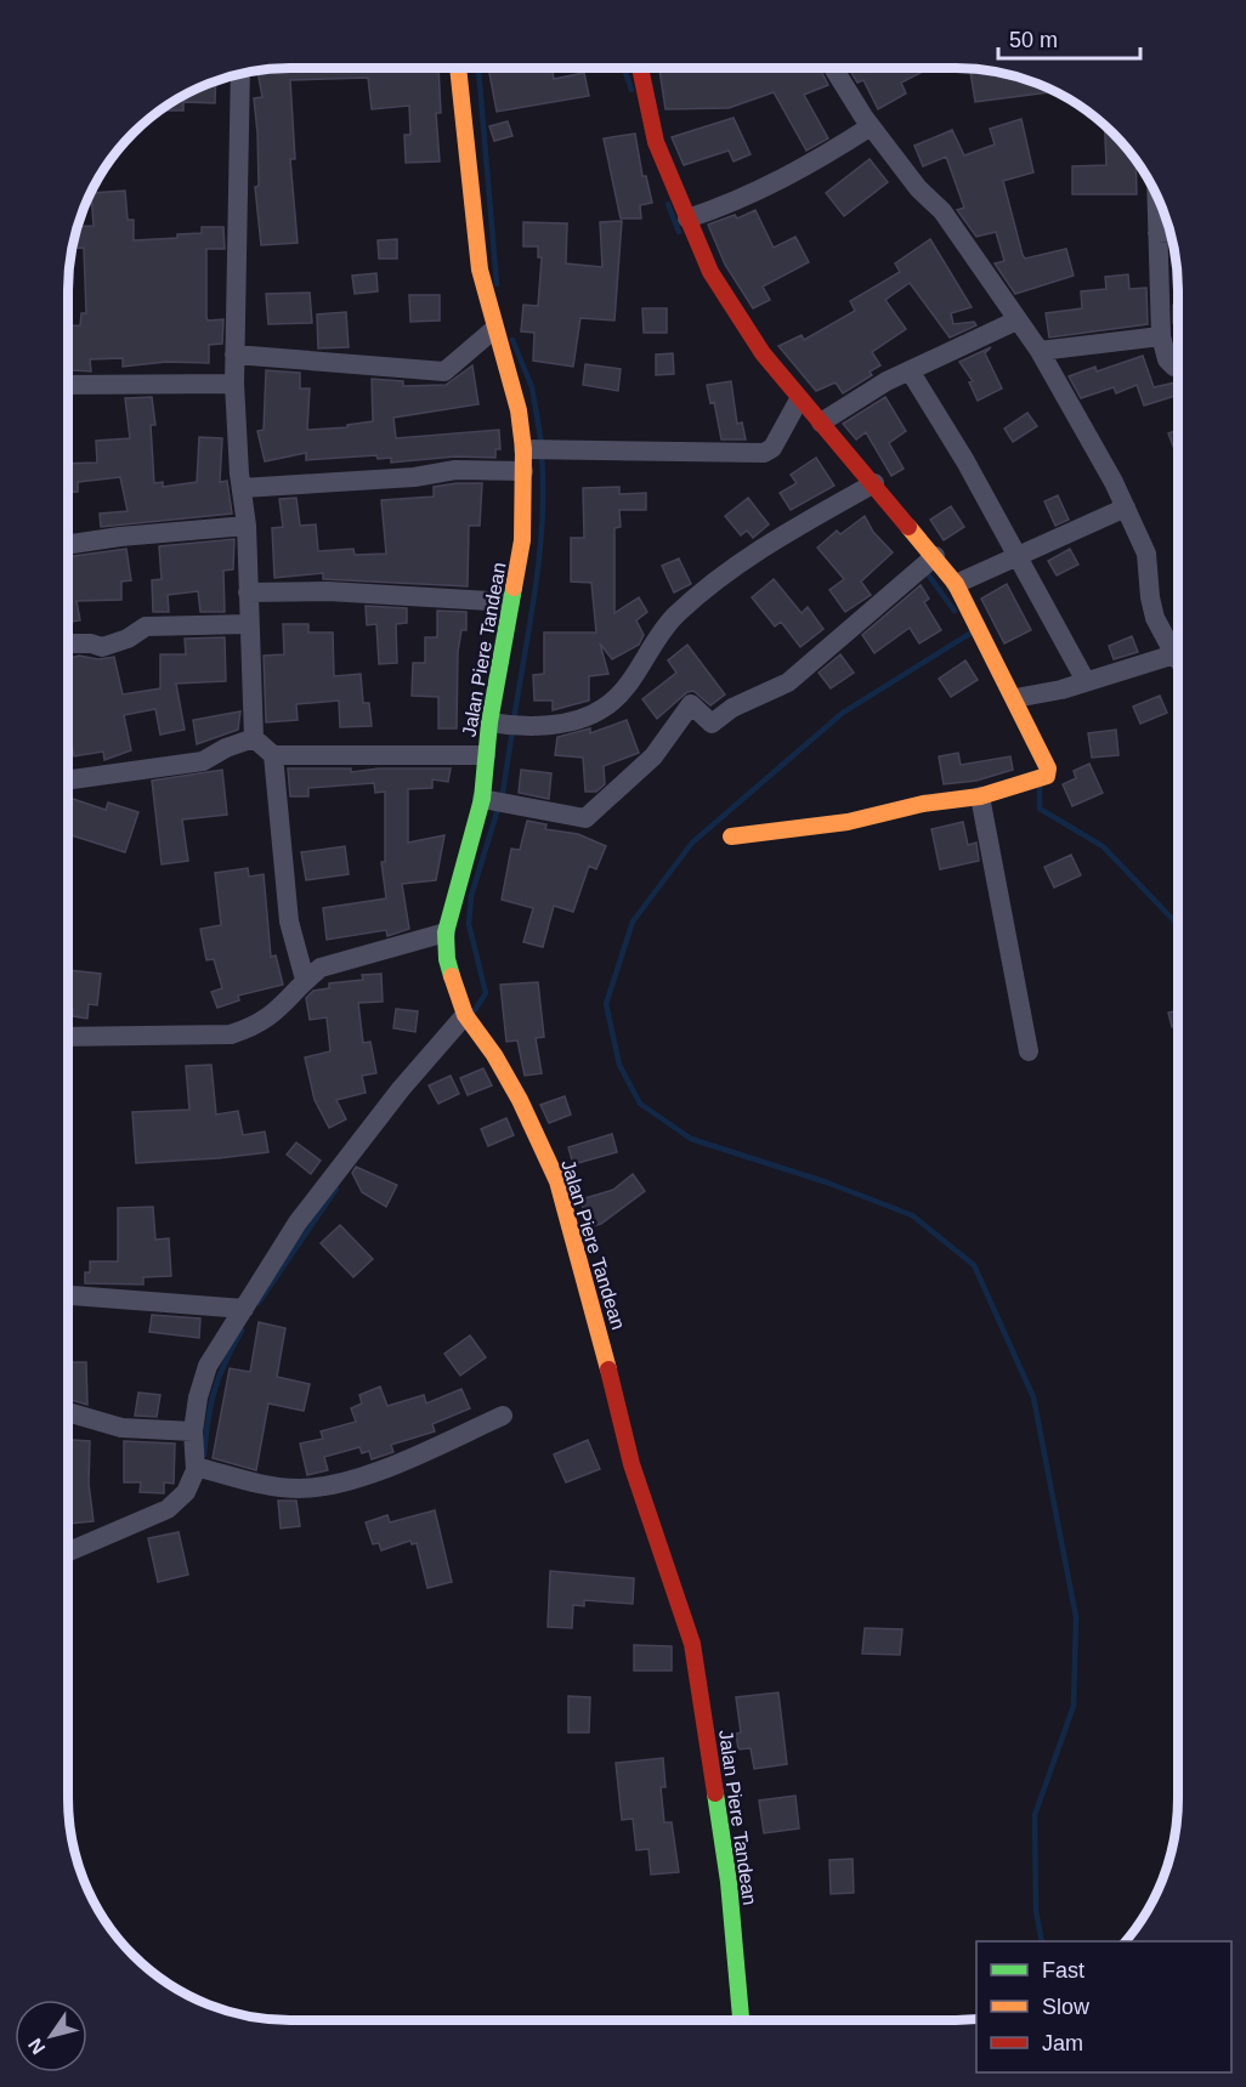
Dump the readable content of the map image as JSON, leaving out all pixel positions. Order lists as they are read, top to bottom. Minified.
{"streets":{"street":["Jalan Piere Tandean"]},"legend":["Fast","Slow","Jam"],"scale_bar":"50 m","north":"bottom left"}
